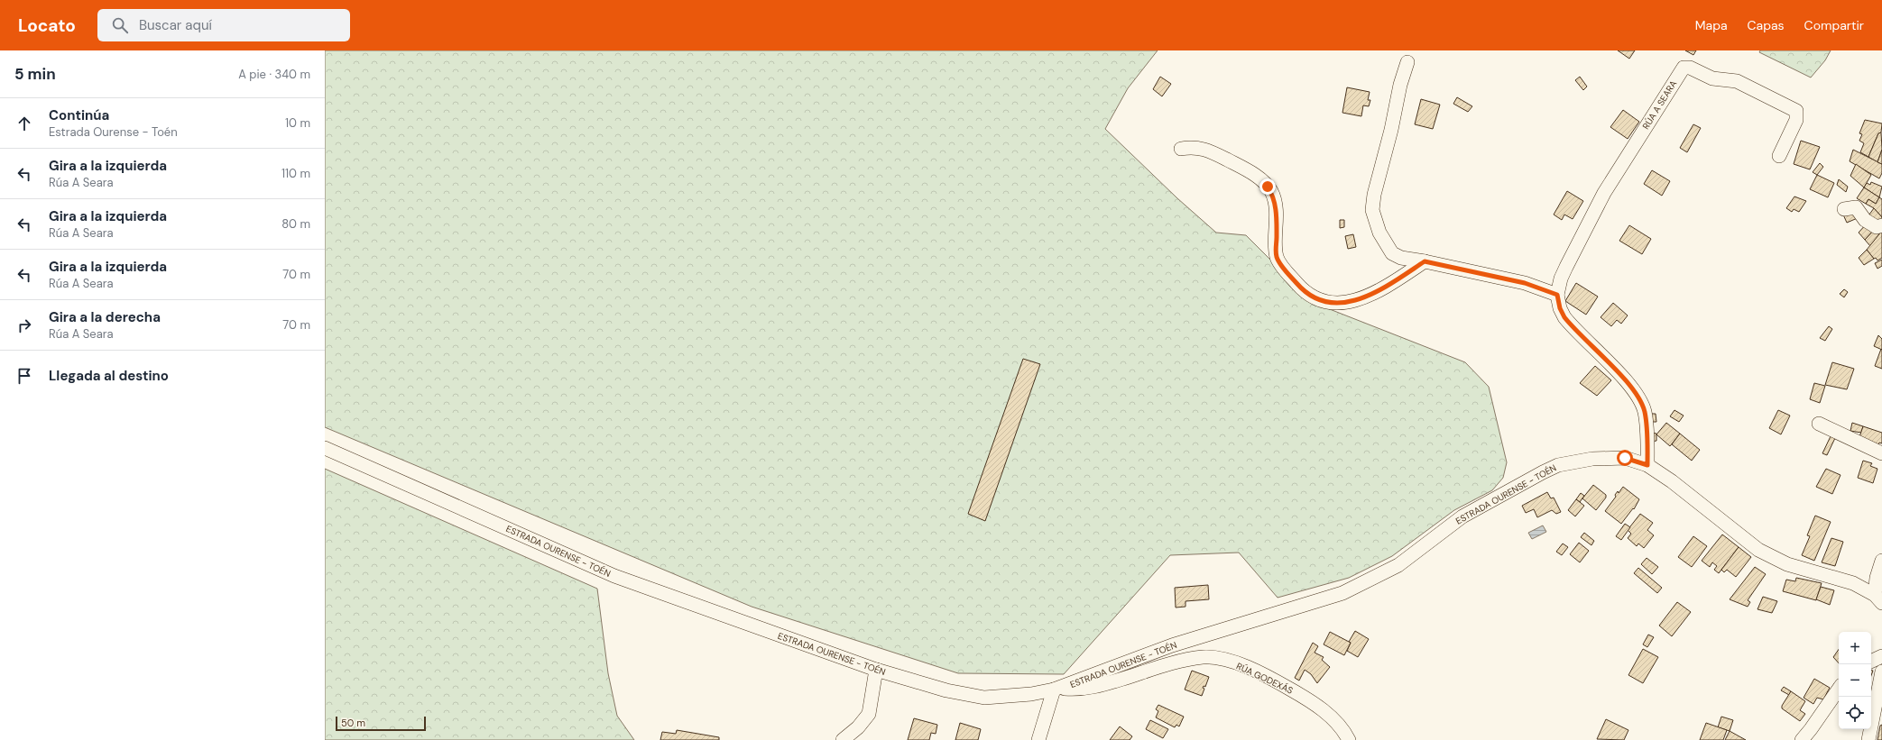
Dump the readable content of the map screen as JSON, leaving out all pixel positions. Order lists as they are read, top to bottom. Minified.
{"streets":{"street":["RÚA A SEARA","ESTRADA OURENSE - TOÉN","RÚA GODEXÁS"]},"crossings":[["RÚA A SEARA","ESTRADA OURENSE - TOÉN"],["ESTRADA OURENSE - TOÉN","RÚA GODEXÁS"]],"scale_bar":"50 m","page":{"header":"Locato","search":"Buscar aquí","nav":["Mapa","Capas","Compartir"],"heading":["5 min","A pie · 340 m"],"list":[["Continúa","Estrada Ourense - Toén","10 m"],["Gira a la izquierda","Rúa A Seara","110 m"],["Gira a la izquierda","Rúa A Seara","80 m"],["Gira a la izquierda","Rúa A Seara","70 m"],["Gira a la derecha","Rúa A Seara","70 m"],"Llegada al destino"],"map_buttons":["+","−"],"scale":"50 m"}}
